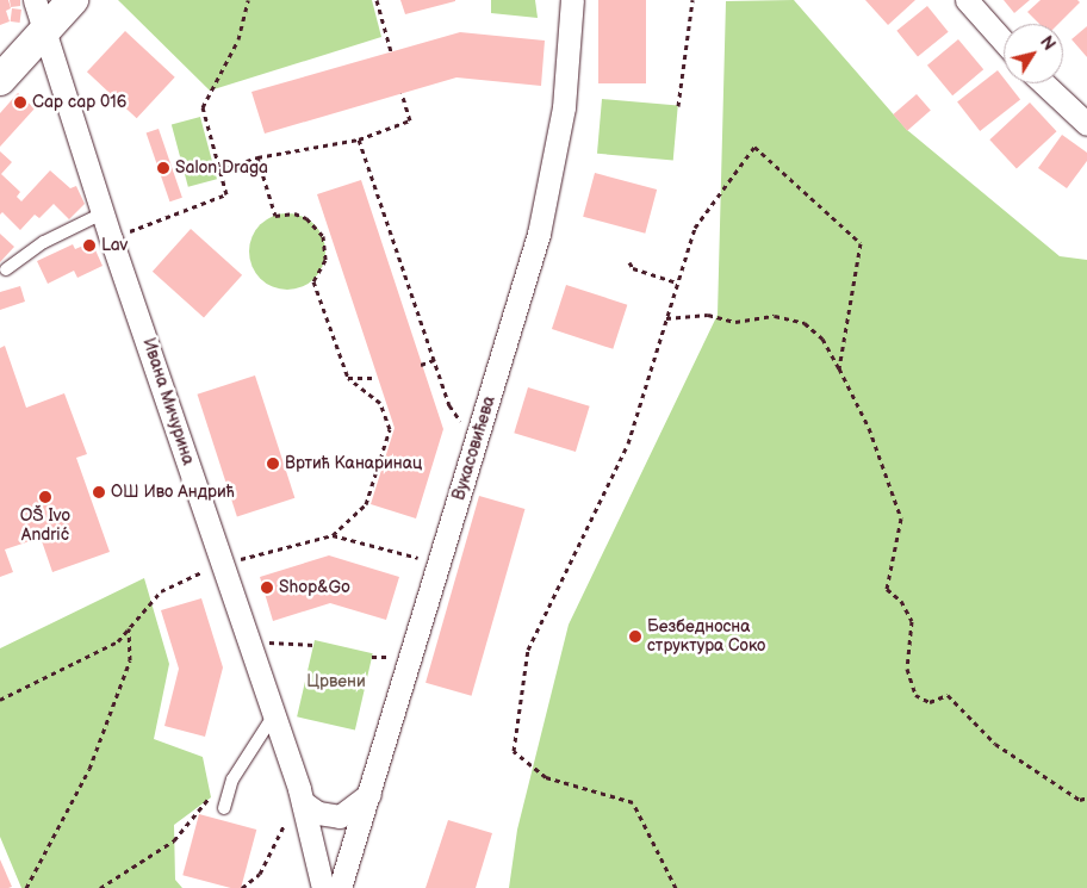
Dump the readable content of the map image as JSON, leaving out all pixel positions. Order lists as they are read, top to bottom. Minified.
{"streets":{"street":["Ивана Мичурина","Вукасовићева"]},"parks":["Црвени"],"places":["Cap cap 016","Salon Draga","Lav","Вртић Канаринац","ОШ Иво Андрић","OŠ Ivo Andrić","Shop&Go","Безбедносна структура Соко"],"north":"top right"}
